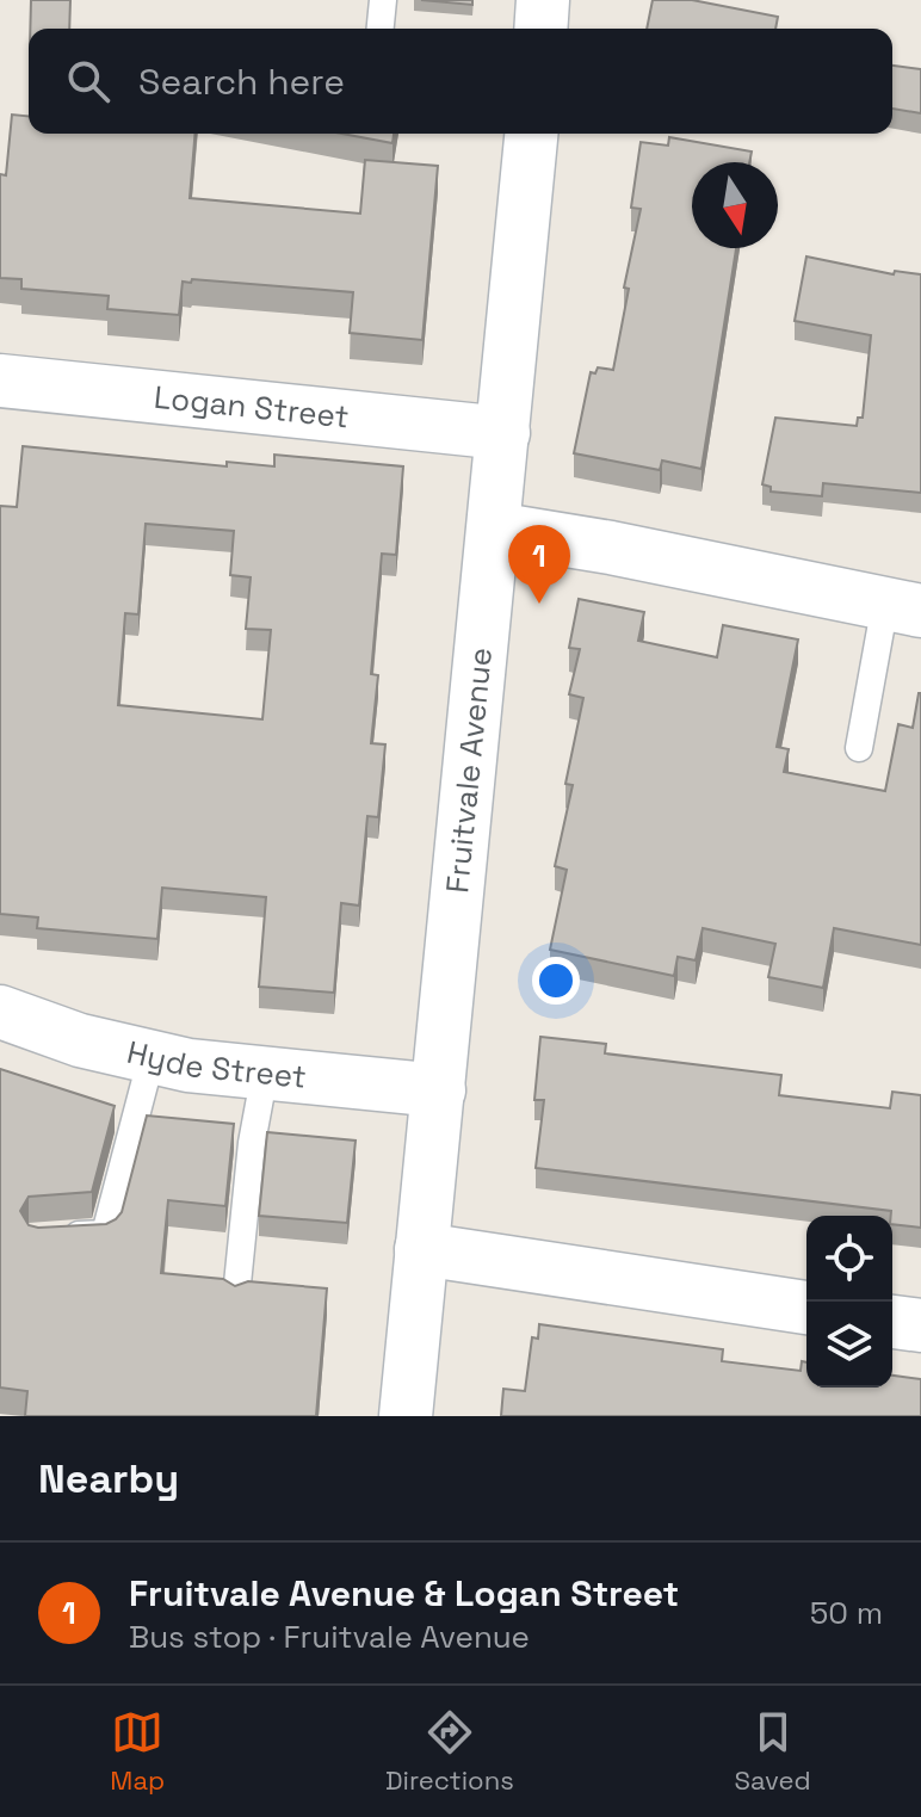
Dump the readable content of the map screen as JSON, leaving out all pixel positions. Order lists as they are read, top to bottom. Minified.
{"streets":{"street":["Logan Street","Fruitvale Avenue","Hyde Street"]},"crossings":[["Logan Street","Fruitvale Avenue"],["Fruitvale Avenue","Hyde Street"]],"north":"bottom","page":{"search":"Search here","pins":"1","heading":"Nearby","list":[{"mark":"1","name":"Fruitvale Avenue & Logan Street","note":"Bus stop · Fruitvale Avenue","value":"50 m"}],"nav":["Map","Directions","Saved"]}}
